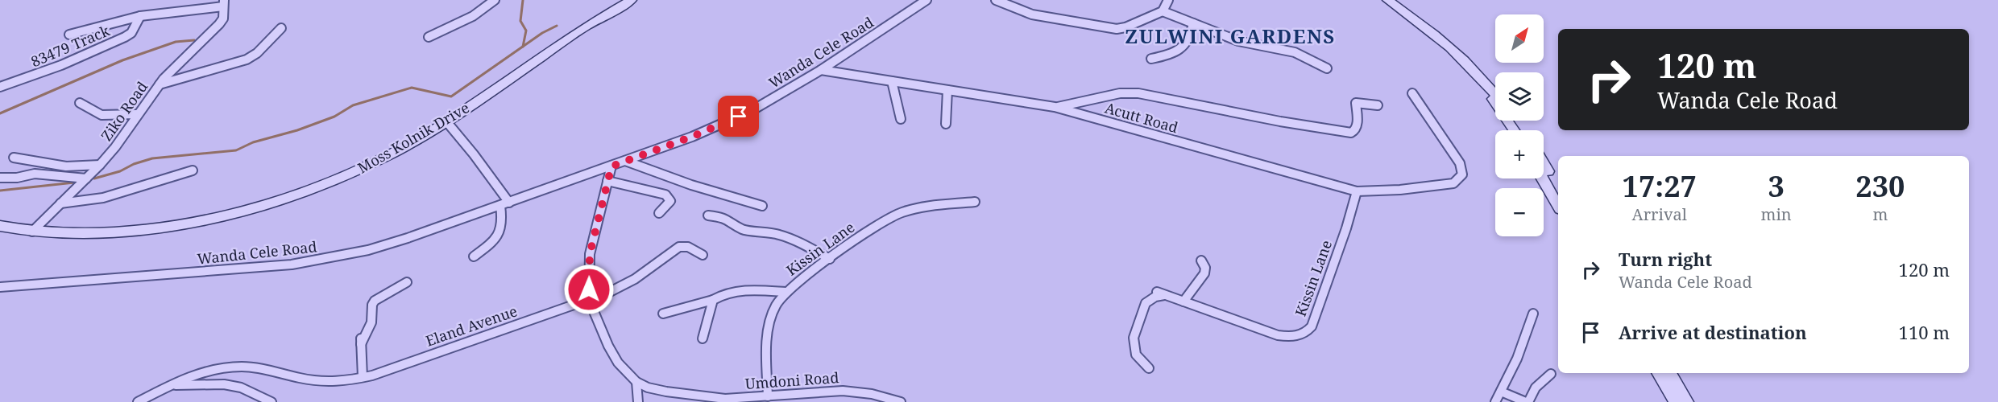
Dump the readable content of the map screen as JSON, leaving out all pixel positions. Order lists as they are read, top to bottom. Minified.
{"streets":{"main road":["Moss Kolnik Drive"],"street":["83479 Track","Wanda Cele Road","Ziko Road","Acutt Road","Kissin Lane","Eland Avenue","Umdoni Road"]},"crossings":[["Wanda Cele Road","Acutt Road"],["Ziko Road","Moss Kolnik Drive"],["Acutt Road","Kissin Lane"],["Kissin Lane","Umdoni Road"]],"districts":["ZULWINI GARDENS"],"north":"top right","page":{"map_buttons":["+","−"],"turn":["120 m","Wanda Cele Road"],"eta":["17:27","Arrival","3","min","230","m"],"list":[{"name":"Turn right","note":"Wanda Cele Road","value":"120 m"},{"name":"Arrive at destination","value":"110 m"}]}}
